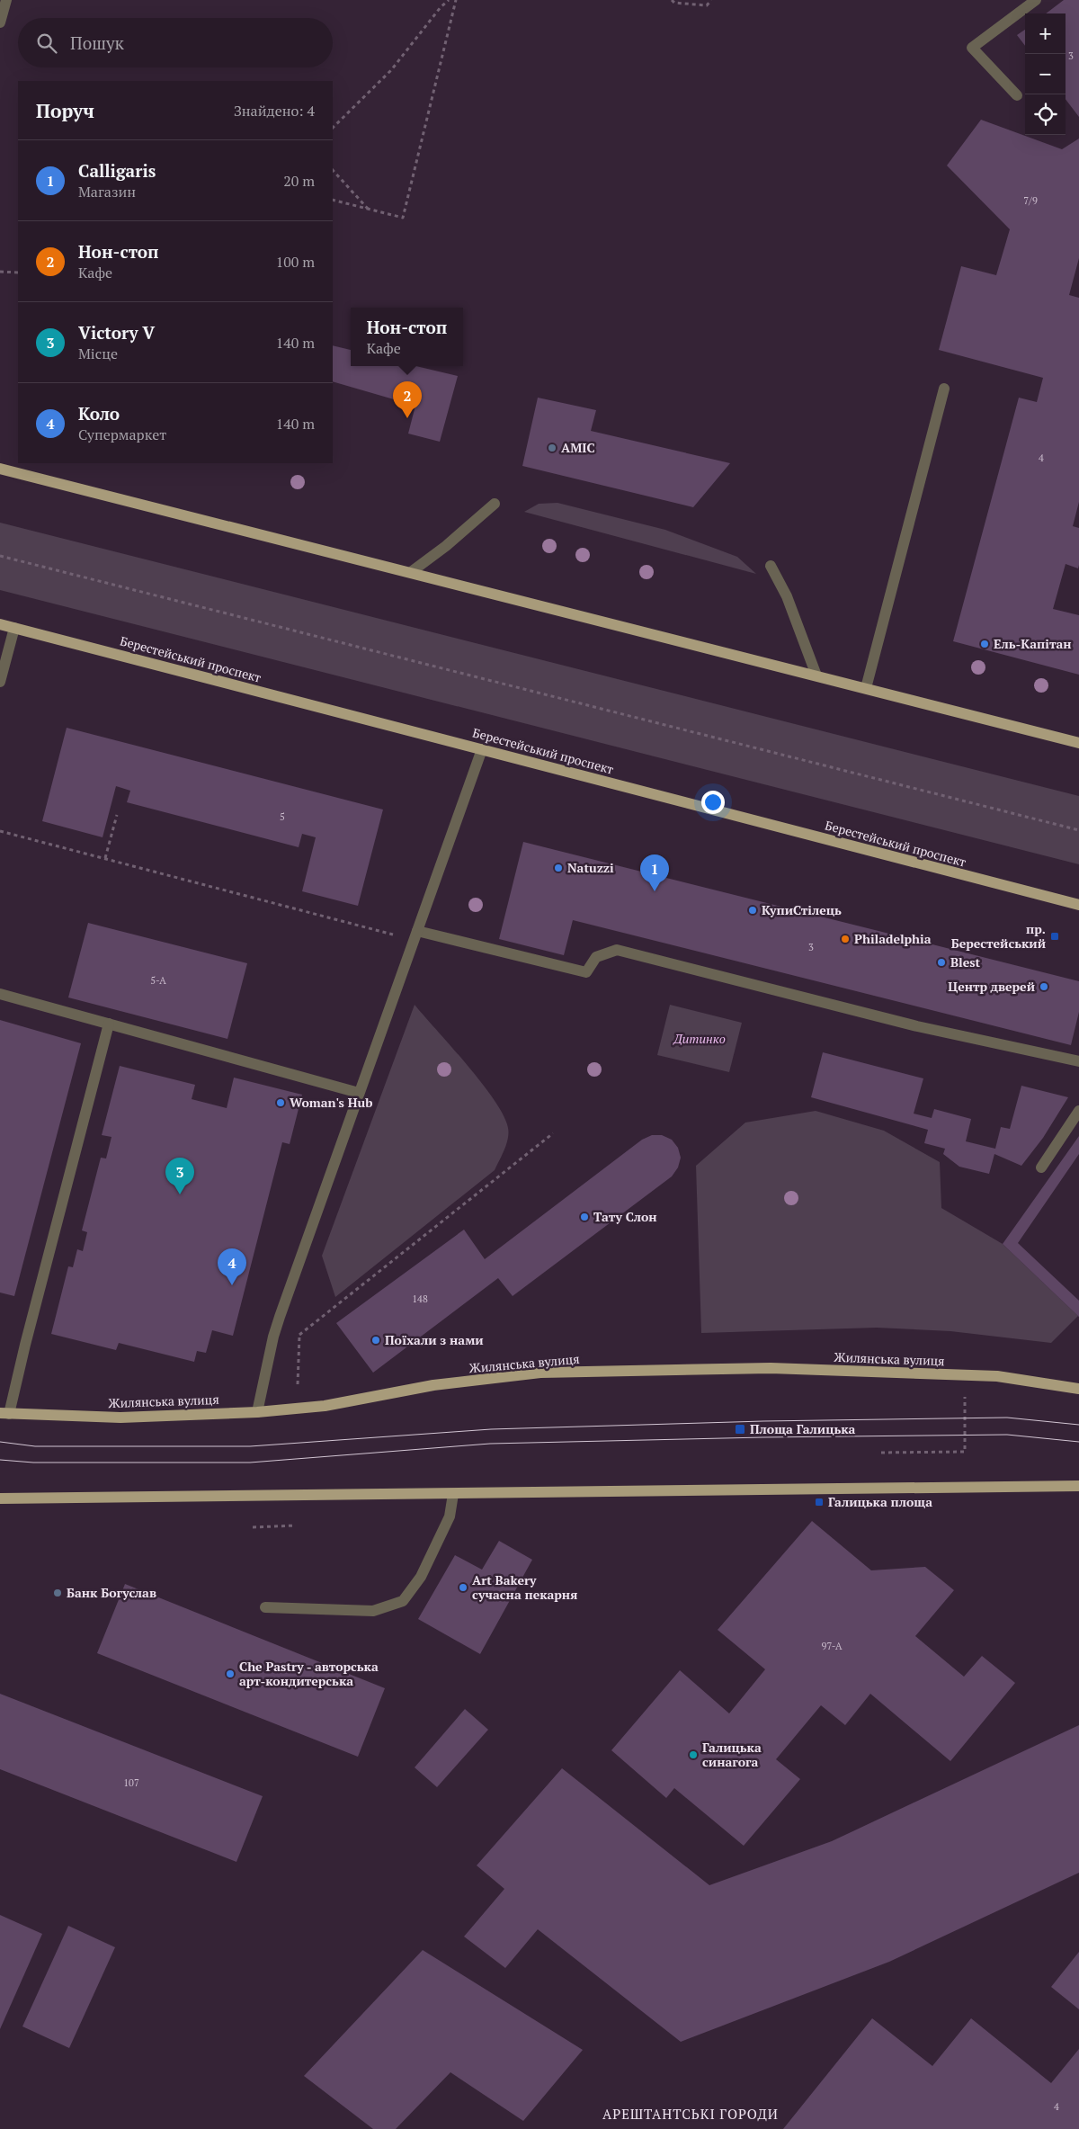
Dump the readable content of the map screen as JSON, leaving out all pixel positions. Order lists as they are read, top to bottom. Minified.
{"streets":{"main road":["Берестейський проспект","Жилянська вулиця"]},"districts":["АРЕШТАНТСЬКІ ГОРОДИ"],"parks":["Дитинко"],"places":{"other":["AMIC","Ель-Капітан","Natuzzi","КупиСтілець","Philadelphia","Blest","Центр дверей","Woman's Hub","Тату Слон","Поїхали з нами","Art Bakery сучасна пекарня","Банк Богуслав","Che Pastry - авторська арт-кондитерська","Галицька синагога"],"transit":["пр. Берестейський","Площа Галицька","Галицька площа"]},"house_numbers":["3","7/9","4","5","3","5-А","148","97-А","107","4"],"page":{"map_buttons":["+","−"],"search":"Пошук","heading":["Поруч","Знайдено: 4"],"list":[{"mark":"1","name":"Calligaris","note":"Магазин","value":"20 m"},{"mark":"2","name":"Нон-стоп","note":"Кафе","value":"100 m"},{"mark":"3","name":"Victory V","note":"Місце","value":"140 m"},{"mark":"4","name":"Коло","note":"Супермаркет","value":"140 m"}],"popup":["Нон-стоп","Кафе"],"pins":["2","1","3","4"]}}
